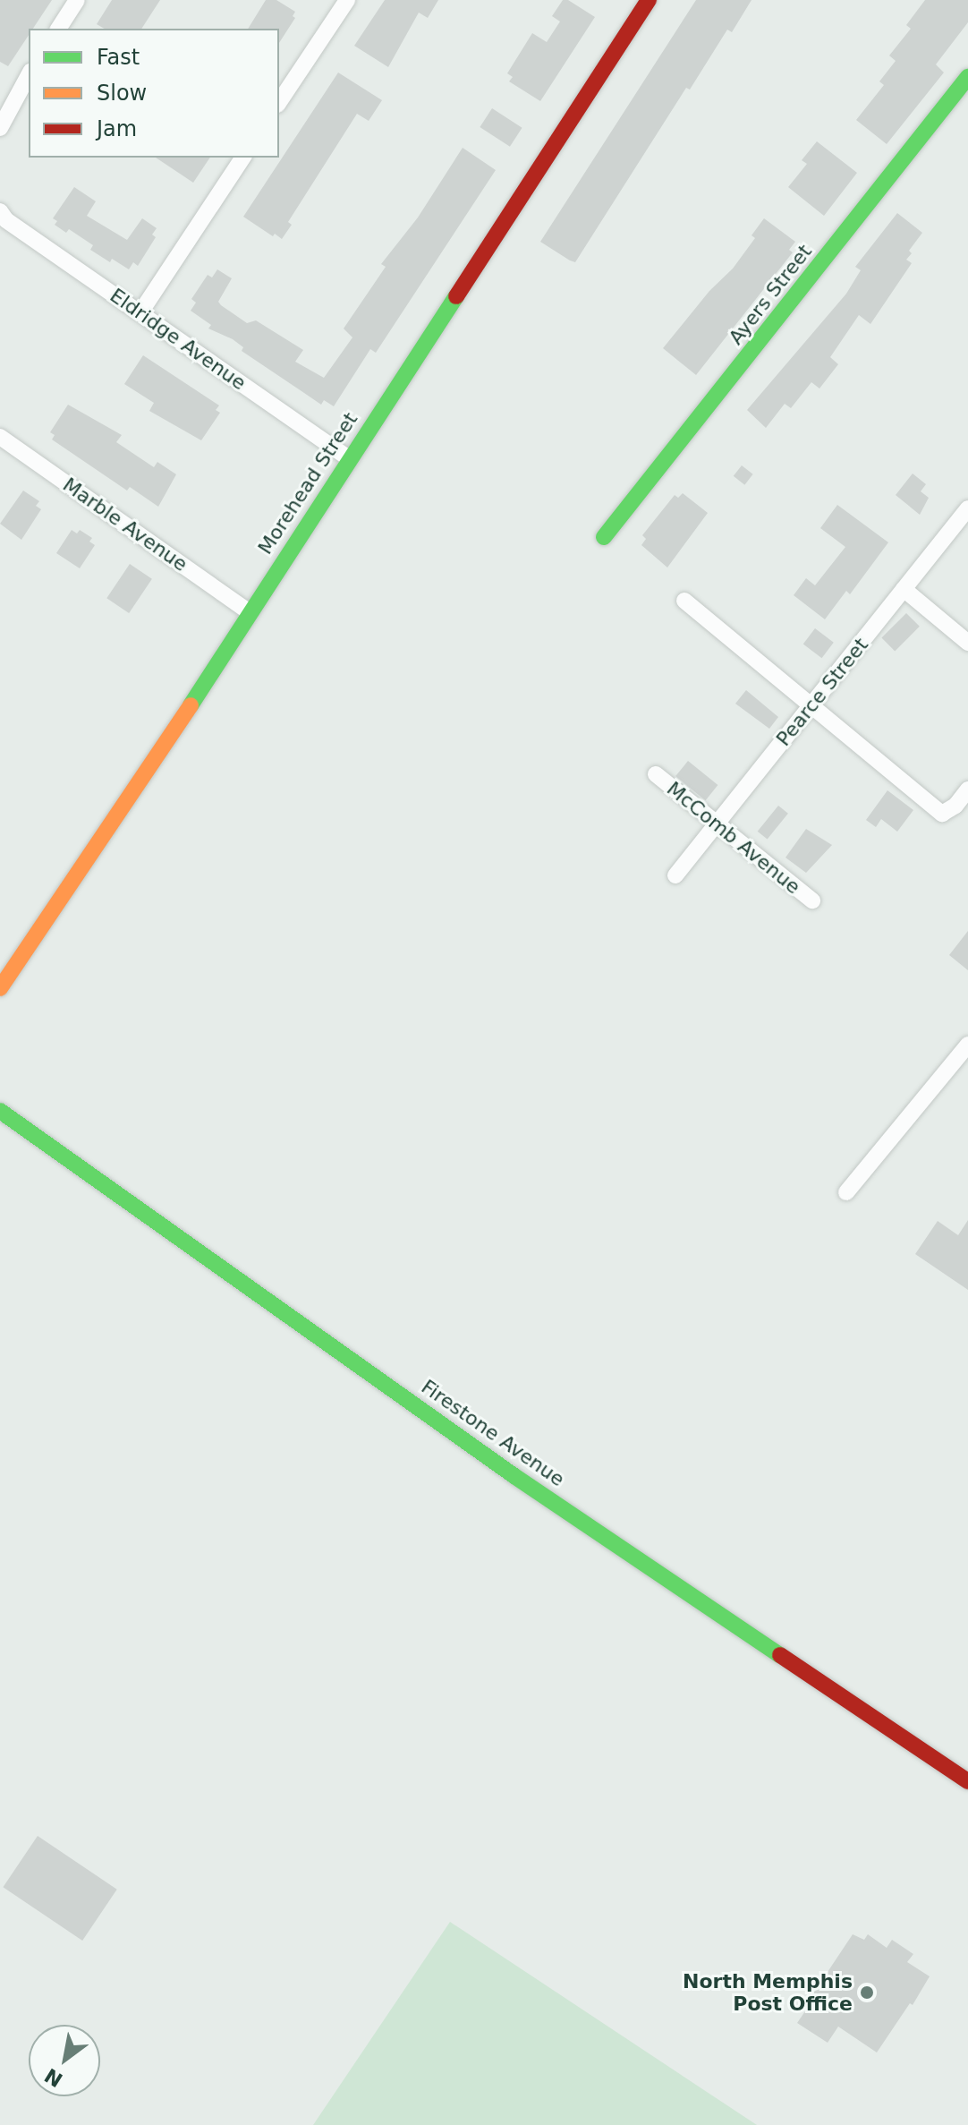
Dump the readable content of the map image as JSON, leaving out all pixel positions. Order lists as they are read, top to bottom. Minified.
{"streets":{"street":["Ayers Street","Eldridge Avenue","Morehead Street","Marble Avenue","Pearce Street","McComb Avenue","Firestone Avenue"]},"crossings":[["Eldridge Avenue","Morehead Street"],["Morehead Street","Marble Avenue"],["Pearce Street","McComb Avenue"]],"places":["North Memphis Post Office"],"legend":["Fast","Slow","Jam"],"north":"bottom left"}
